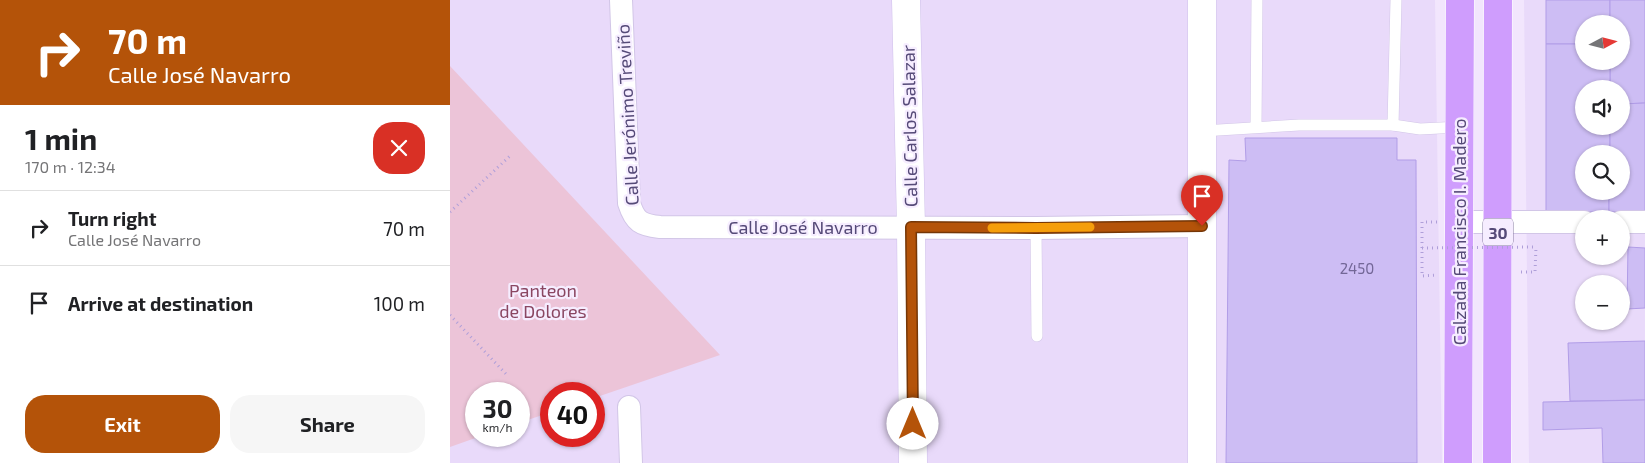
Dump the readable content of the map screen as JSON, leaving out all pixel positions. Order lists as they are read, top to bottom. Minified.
{"streets":{"main road":["Calzada Francisco I. Madero","30"],"street":["Calle Jerónimo Treviño","Calle Carlos Salazar","Calle José Navarro"]},"crossings":[["Calle Jerónimo Treviño","Calle José Navarro"],["Calle Carlos Salazar","Calle José Navarro"]],"parks":["Panteon de Dolores"],"house_numbers":["2450"],"north":"right","page":{"turn":["70 m","Calle José Navarro"],"map_buttons":["+","−"],"heading":["1 min","170 m · 12:34"],"list":[{"name":"Turn right","note":"Calle José Navarro","value":"70 m"},{"name":"Arrive at destination","value":"100 m"}],"speed":"30 km/h","limit":"40","buttons":["Exit","Share"]}}
